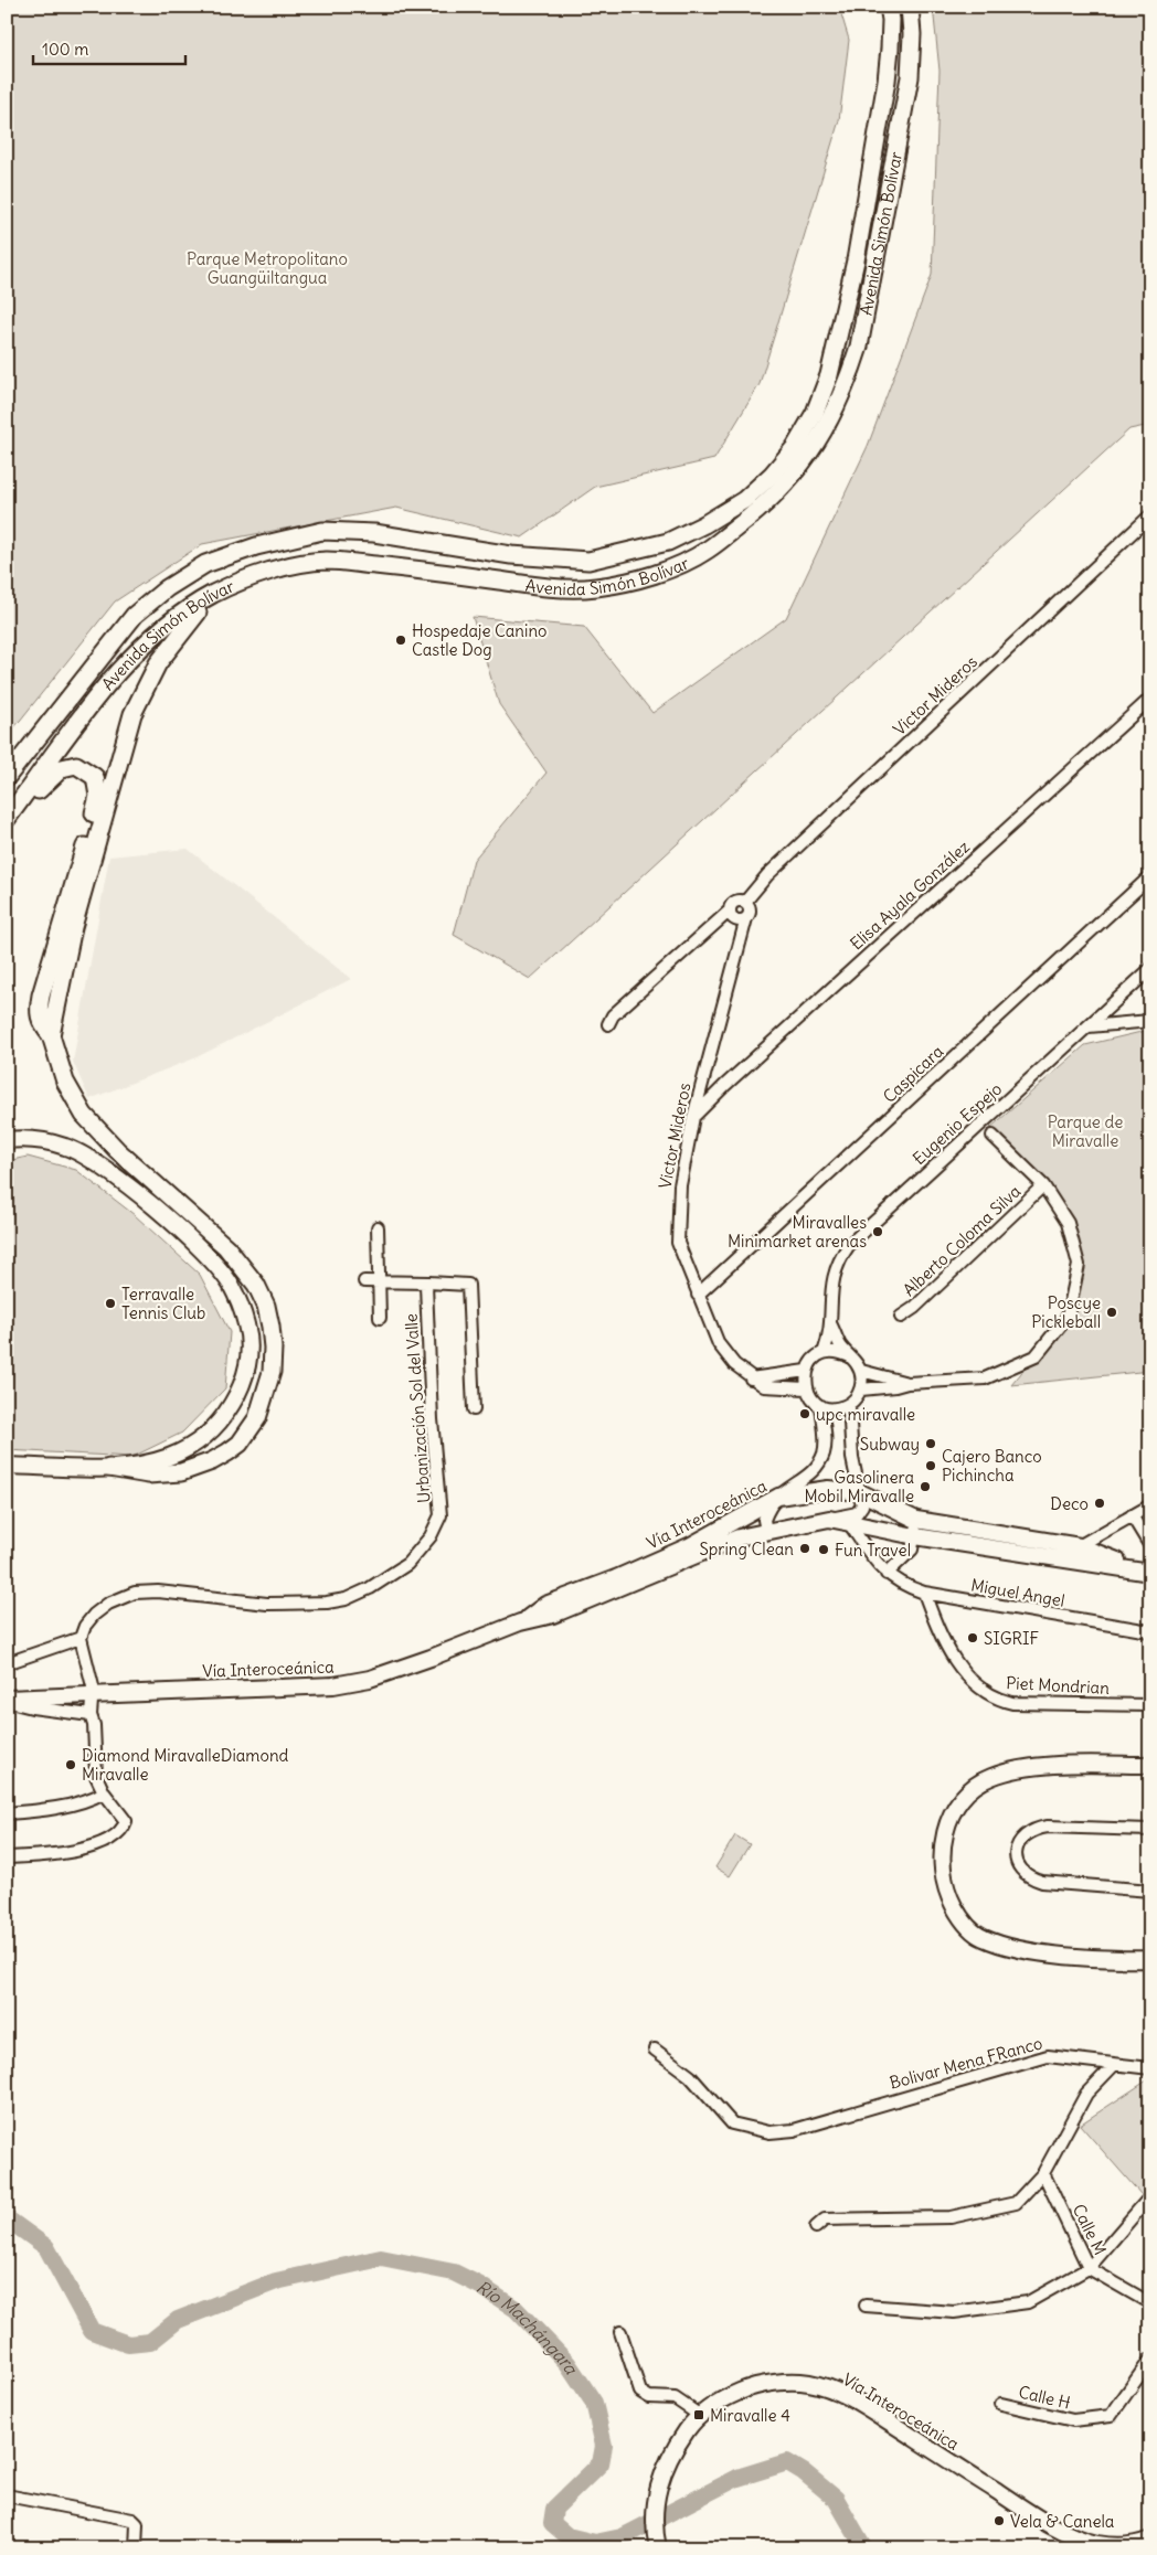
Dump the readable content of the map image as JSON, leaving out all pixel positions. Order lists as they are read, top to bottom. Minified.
{"streets":{"highway":["Avenida Simón Bolívar"],"main road":["Vía Interoceánica"],"street":["Victor Mideros","Elisa Ayala González","Caspicara","Eugenio Espejo","Alberto Coloma Silva","Urbanización Sol del Valle","Miguel Angel","Piet Mondrian","Bolivar Mena FRanco","Calle M","Calle H"]},"crossings":[["Victor Mideros","Elisa Ayala González"],["Victor Mideros","Caspicara"],["Victor Mideros","Eugenio Espejo"],["Vía Interoceánica","Miguel Angel"],["Miguel Angel","Piet Mondrian"]],"water":["Río Machángara"],"parks":["Parque Metropolitano Guangüiltangua","Parque de Miravalle"],"places":{"other":["Hospedaje Canino Castle Dog","Miravalles Minimarket arenas","Terravalle Tennis Club","Poscye Pickleball","upc miravalle","Subway","Cajero Banco Pichincha","Gasolinera Mobil Miravalle","Deco","Spring Clean","Fun Travel","SIGRIF","Diamond MiravalleDiamond Miravalle","Vela & Canela"],"transit":["Miravalle 4"]},"scale_bar":"100 m"}
